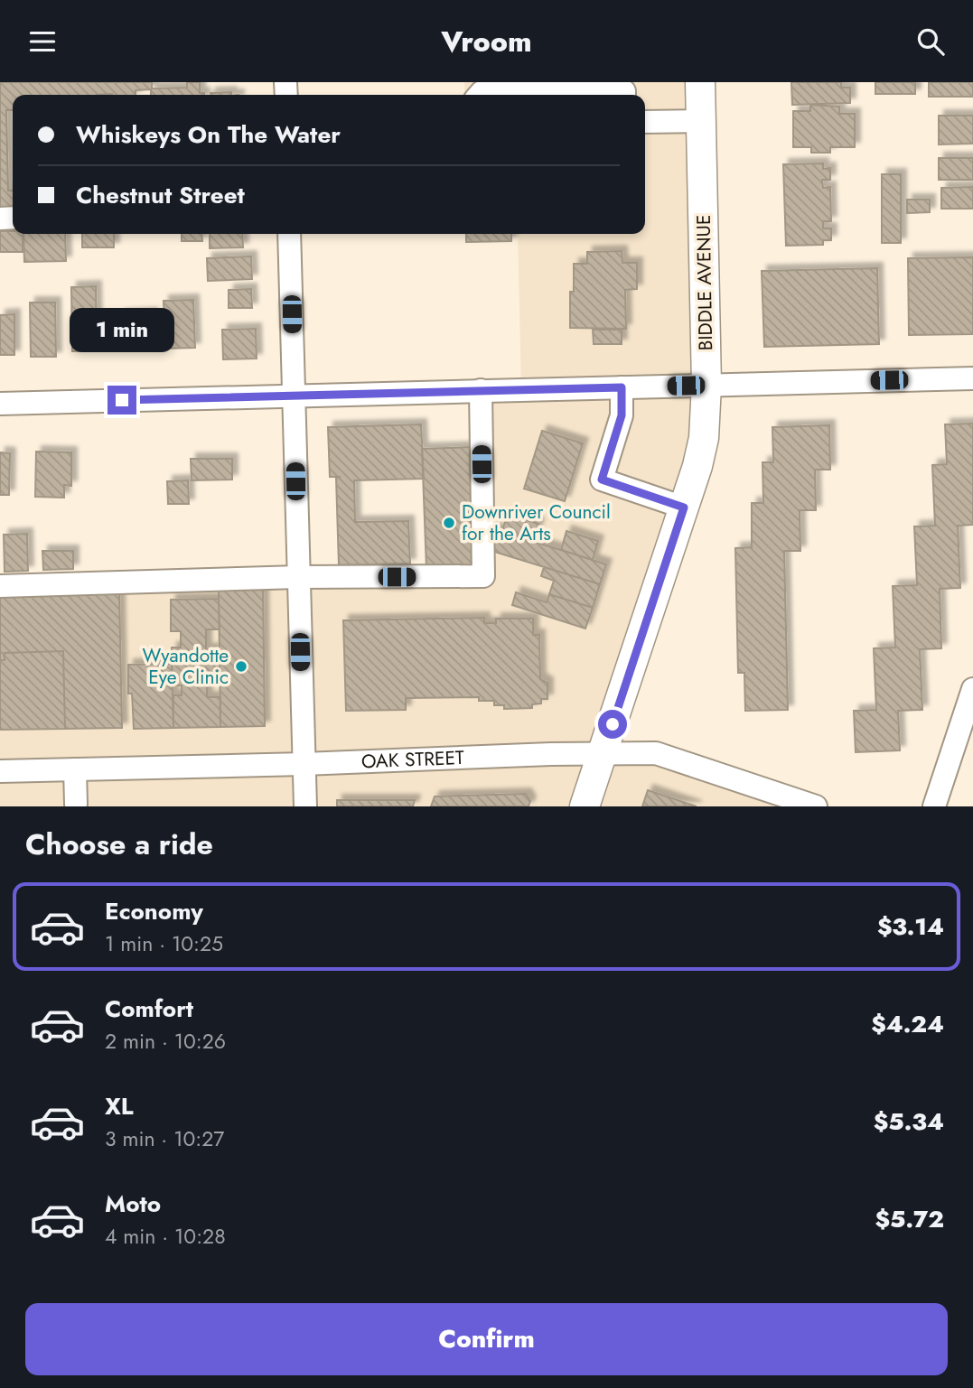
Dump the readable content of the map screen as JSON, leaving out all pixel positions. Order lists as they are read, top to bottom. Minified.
{"streets":{"main road":["BIDDLE AVENUE"],"street":["OAK STREET"]},"crossings":[["BIDDLE AVENUE","OAK STREET"]],"places":["Downriver Council for the Arts","Wyandotte Eye Clinic"],"page":{"header":"Vroom","banner":["Whiskeys On The Water","Chestnut Street"],"bubble":"1 min","heading":"Choose a ride","list":[{"name":"Economy","note":"1 min · 10:25","value":"$3.14"},{"name":"Comfort","note":"2 min · 10:26","value":"$4.24"},{"name":"XL","note":"3 min · 10:27","value":"$5.34"},{"name":"Moto","note":"4 min · 10:28","value":"$5.72"}],"buttons":"Confirm"}}
